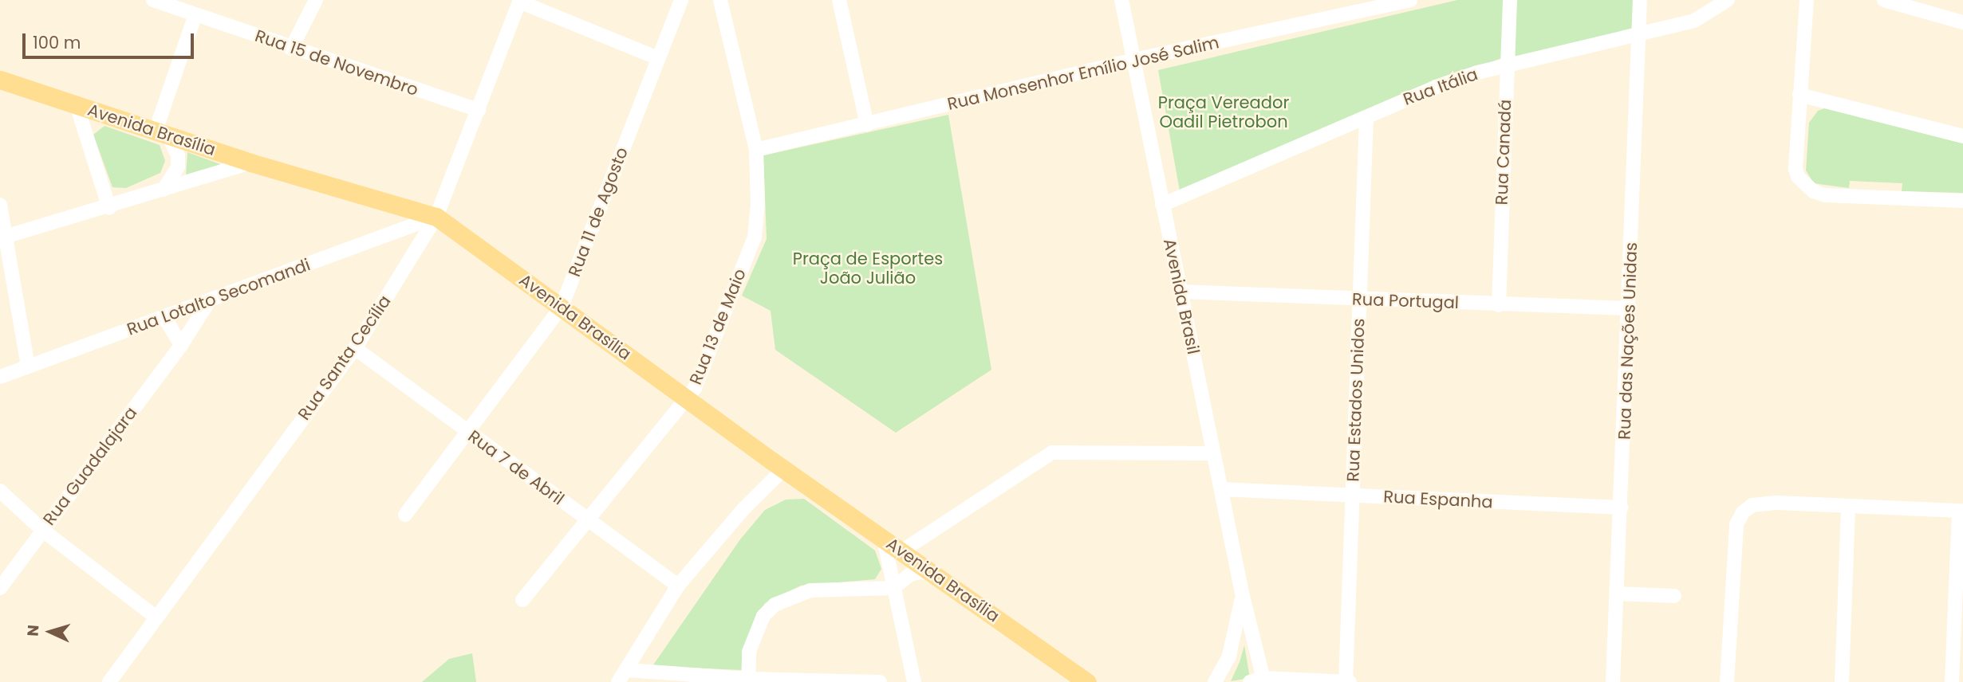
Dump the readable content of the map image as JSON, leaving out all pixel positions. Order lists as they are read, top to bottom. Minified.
{"streets":{"main road":["Avenida Brasília"],"street":["Rua 15 de Novembro","Rua Monsenhor Emílio José Salim","Rua Itália","Rua Canadá","Rua 11 de Agosto","Avenida Brasil","Rua Lotalto Secomandi","Rua Portugal","Rua 13 de Maio","Rua das Nações Unidas","Rua Santa Cecília","Rua Estados Unidos","Rua Guadalajara","Rua 7 de Abril","Rua Espanha"]},"crossings":[["Rua 15 de Novembro","Rua Santa Cecília"],["Rua Monsenhor Emílio José Salim","Avenida Brasil"],["Rua Monsenhor Emílio José Salim","Rua 13 de Maio"],["Rua Itália","Rua Canadá"],["Rua Itália","Avenida Brasil"],["Rua Itália","Rua das Nações Unidas"],["Rua Itália","Rua Estados Unidos"],["Avenida Brasília","Rua 11 de Agosto"],["Avenida Brasília","Rua Lotalto Secomandi"],["Avenida Brasília","Rua 13 de Maio"],["Avenida Brasília","Rua Santa Cecília"],["Rua Canadá","Rua Portugal"],["Rua 11 de Agosto","Rua 7 de Abril"],["Avenida Brasil","Rua Portugal"],["Avenida Brasil","Rua Espanha"],["Rua Lotalto Secomandi","Rua Santa Cecília"],["Rua Lotalto Secomandi","Rua Guadalajara"],["Rua Portugal","Rua das Nações Unidas"],["Rua Portugal","Rua Estados Unidos"],["Rua 13 de Maio","Rua 7 de Abril"],["Rua das Nações Unidas","Rua Espanha"],["Rua Santa Cecília","Rua 7 de Abril"],["Rua Estados Unidos","Rua Espanha"]],"parks":["Praça Vereador Oadil Pietrobon","Praça de Esportes João Julião"],"scale_bar":"100 m","north":"left"}
